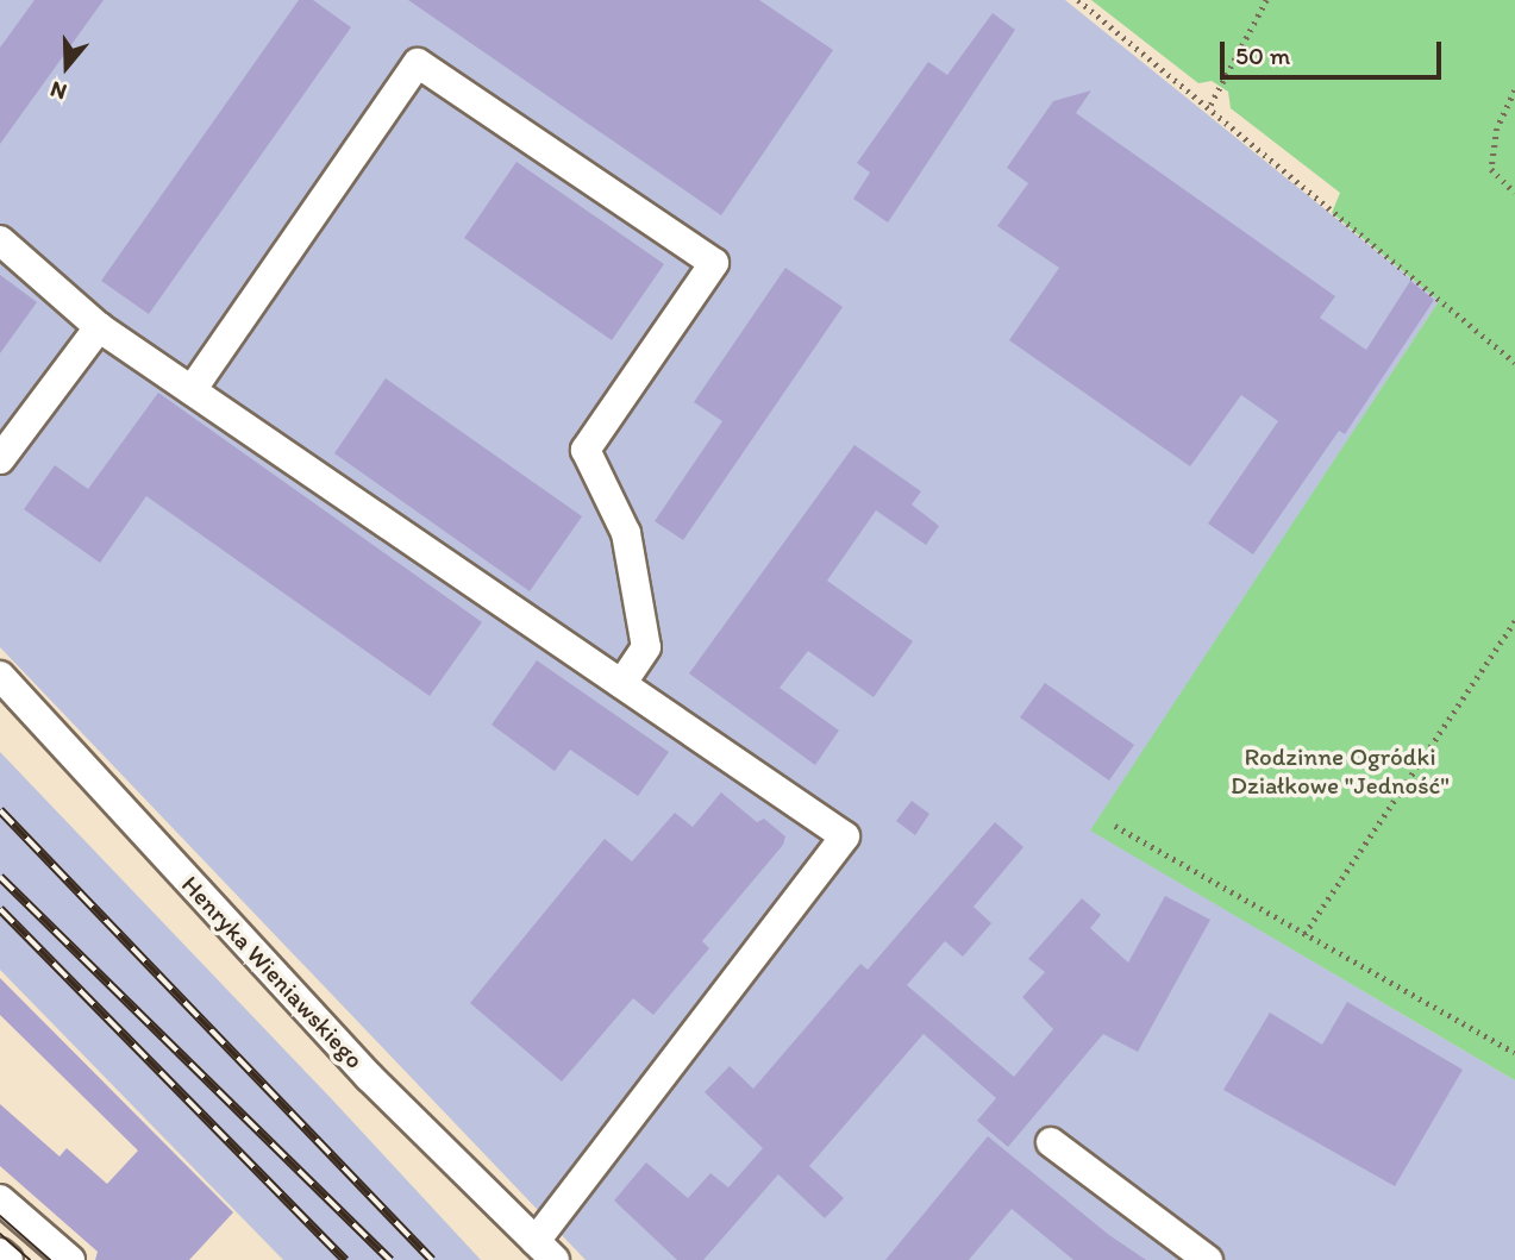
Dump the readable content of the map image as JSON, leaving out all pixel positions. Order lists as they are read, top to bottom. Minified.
{"streets":{"street":["Henryka Wieniawskiego"]},"parks":["Rodzinne Ogródki Działkowe \"Jedność\""],"scale_bar":"50 m","north":"bottom"}
